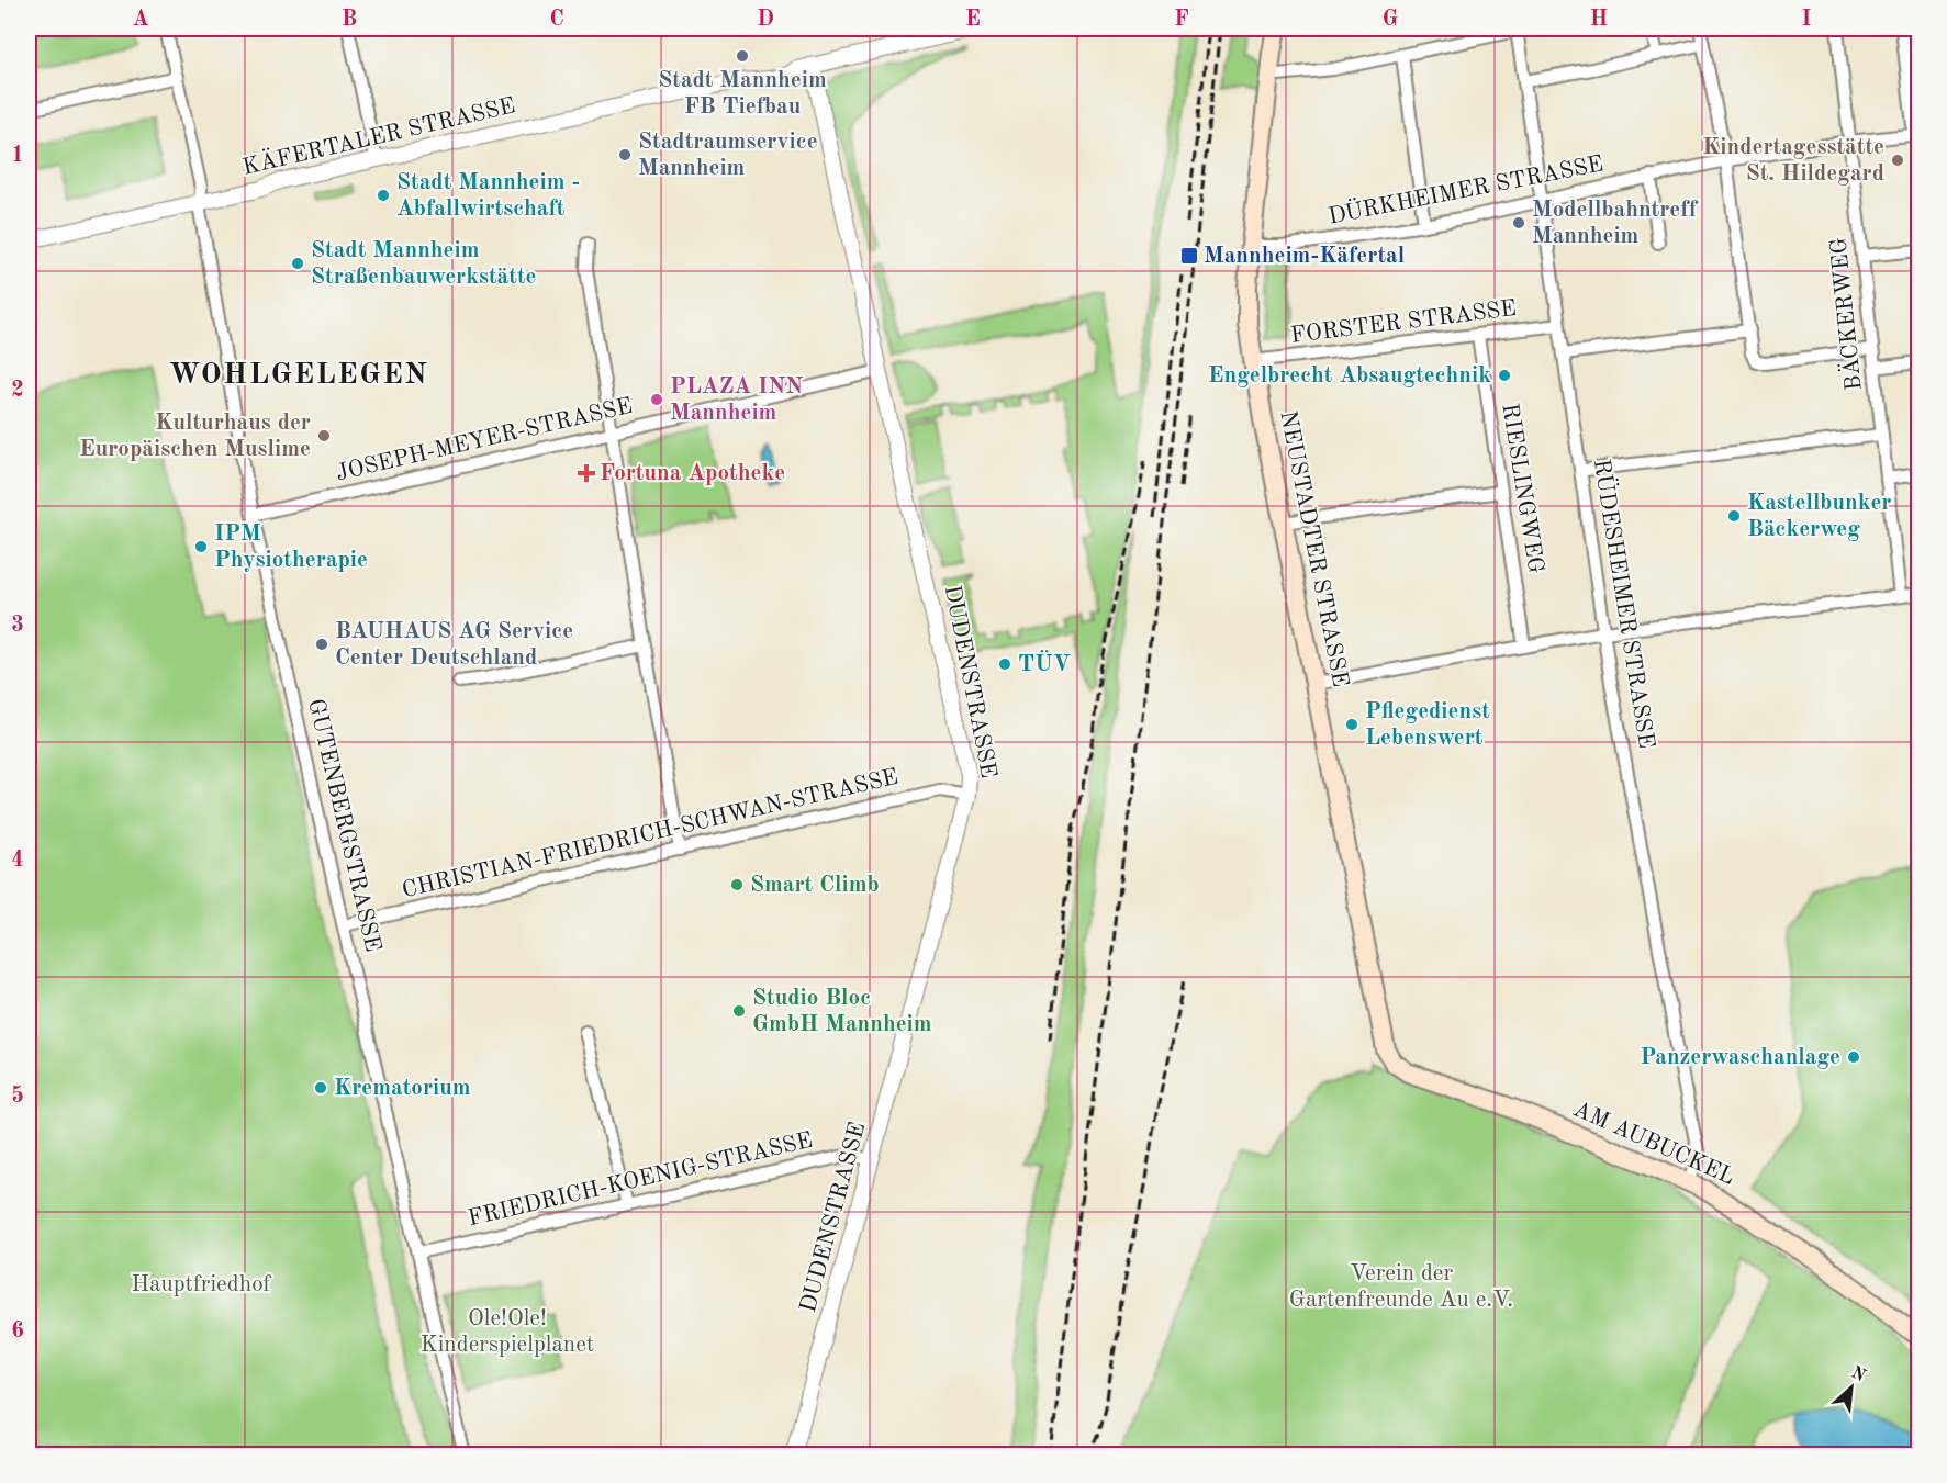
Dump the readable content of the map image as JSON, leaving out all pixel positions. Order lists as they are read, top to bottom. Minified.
{"streets":{"main road":["NEUSTADTER STRASSE","AM AUBUCKEL"],"street":["KÄFERTALER STRASSE","DÜRKHEIMER STRASSE","BÄCKERWEG","FORSTER STRASSE","JOSEPH-MEYER-STRASSE","RIESLINGWEG","RÜDESHEIMER STRASSE","DUDENSTRASSE","GUTENBERGSTRASSE","CHRISTIAN-FRIEDRICH-SCHWAN-STRASSE","FRIEDRICH-KOENIG-STRASSE"]},"crossings":[["KÄFERTALER STRASSE","DUDENSTRASSE"],["KÄFERTALER STRASSE","GUTENBERGSTRASSE"],["DÜRKHEIMER STRASSE","BÄCKERWEG"],["DÜRKHEIMER STRASSE","NEUSTADTER STRASSE"],["DÜRKHEIMER STRASSE","RÜDESHEIMER STRASSE"],["FORSTER STRASSE","RIESLINGWEG"],["FORSTER STRASSE","NEUSTADTER STRASSE"],["FORSTER STRASSE","RÜDESHEIMER STRASSE"],["JOSEPH-MEYER-STRASSE","DUDENSTRASSE"],["JOSEPH-MEYER-STRASSE","GUTENBERGSTRASSE"],["NEUSTADTER STRASSE","AM AUBUCKEL"],["RÜDESHEIMER STRASSE","AM AUBUCKEL"],["DUDENSTRASSE","CHRISTIAN-FRIEDRICH-SCHWAN-STRASSE"],["DUDENSTRASSE","FRIEDRICH-KOENIG-STRASSE"],["GUTENBERGSTRASSE","CHRISTIAN-FRIEDRICH-SCHWAN-STRASSE"],["GUTENBERGSTRASSE","FRIEDRICH-KOENIG-STRASSE"]],"districts":["WOHLGELEGEN"],"parks":["Verein der Gartenfreunde Au e.V.","Hauptfriedhof","Ole!Ole! Kinderspielplanet"],"places":{"other":["Stadt Mannheim FB Tiefbau","Stadtraumservice Mannheim","Kindertagesstätte St. Hildegard","Stadt Mannheim - Abfallwirtschaft","Modellbahntreff Mannheim","Stadt Mannheim Straßenbauwerkstätte","Engelbrecht Absaugtechnik","PLAZA INN Mannheim","Kulturhaus der Europäischen Muslime","Kastellbunker Bäckerweg","IPM Physiotherapie","BAUHAUS AG Service Center Deutschland","TÜV","Pflegedienst Lebenswert","Smart Climb","Studio Bloc GmbH Mannheim","Panzerwaschanlage","Krematorium"],"transit":["Mannheim-Käfertal"],"health":["Fortuna Apotheke"]},"north":"top right","grid":{"columns":["A","B","C","D","E","F","G","H","I"],"rows":["1","2","3","4","5","6"]}}
